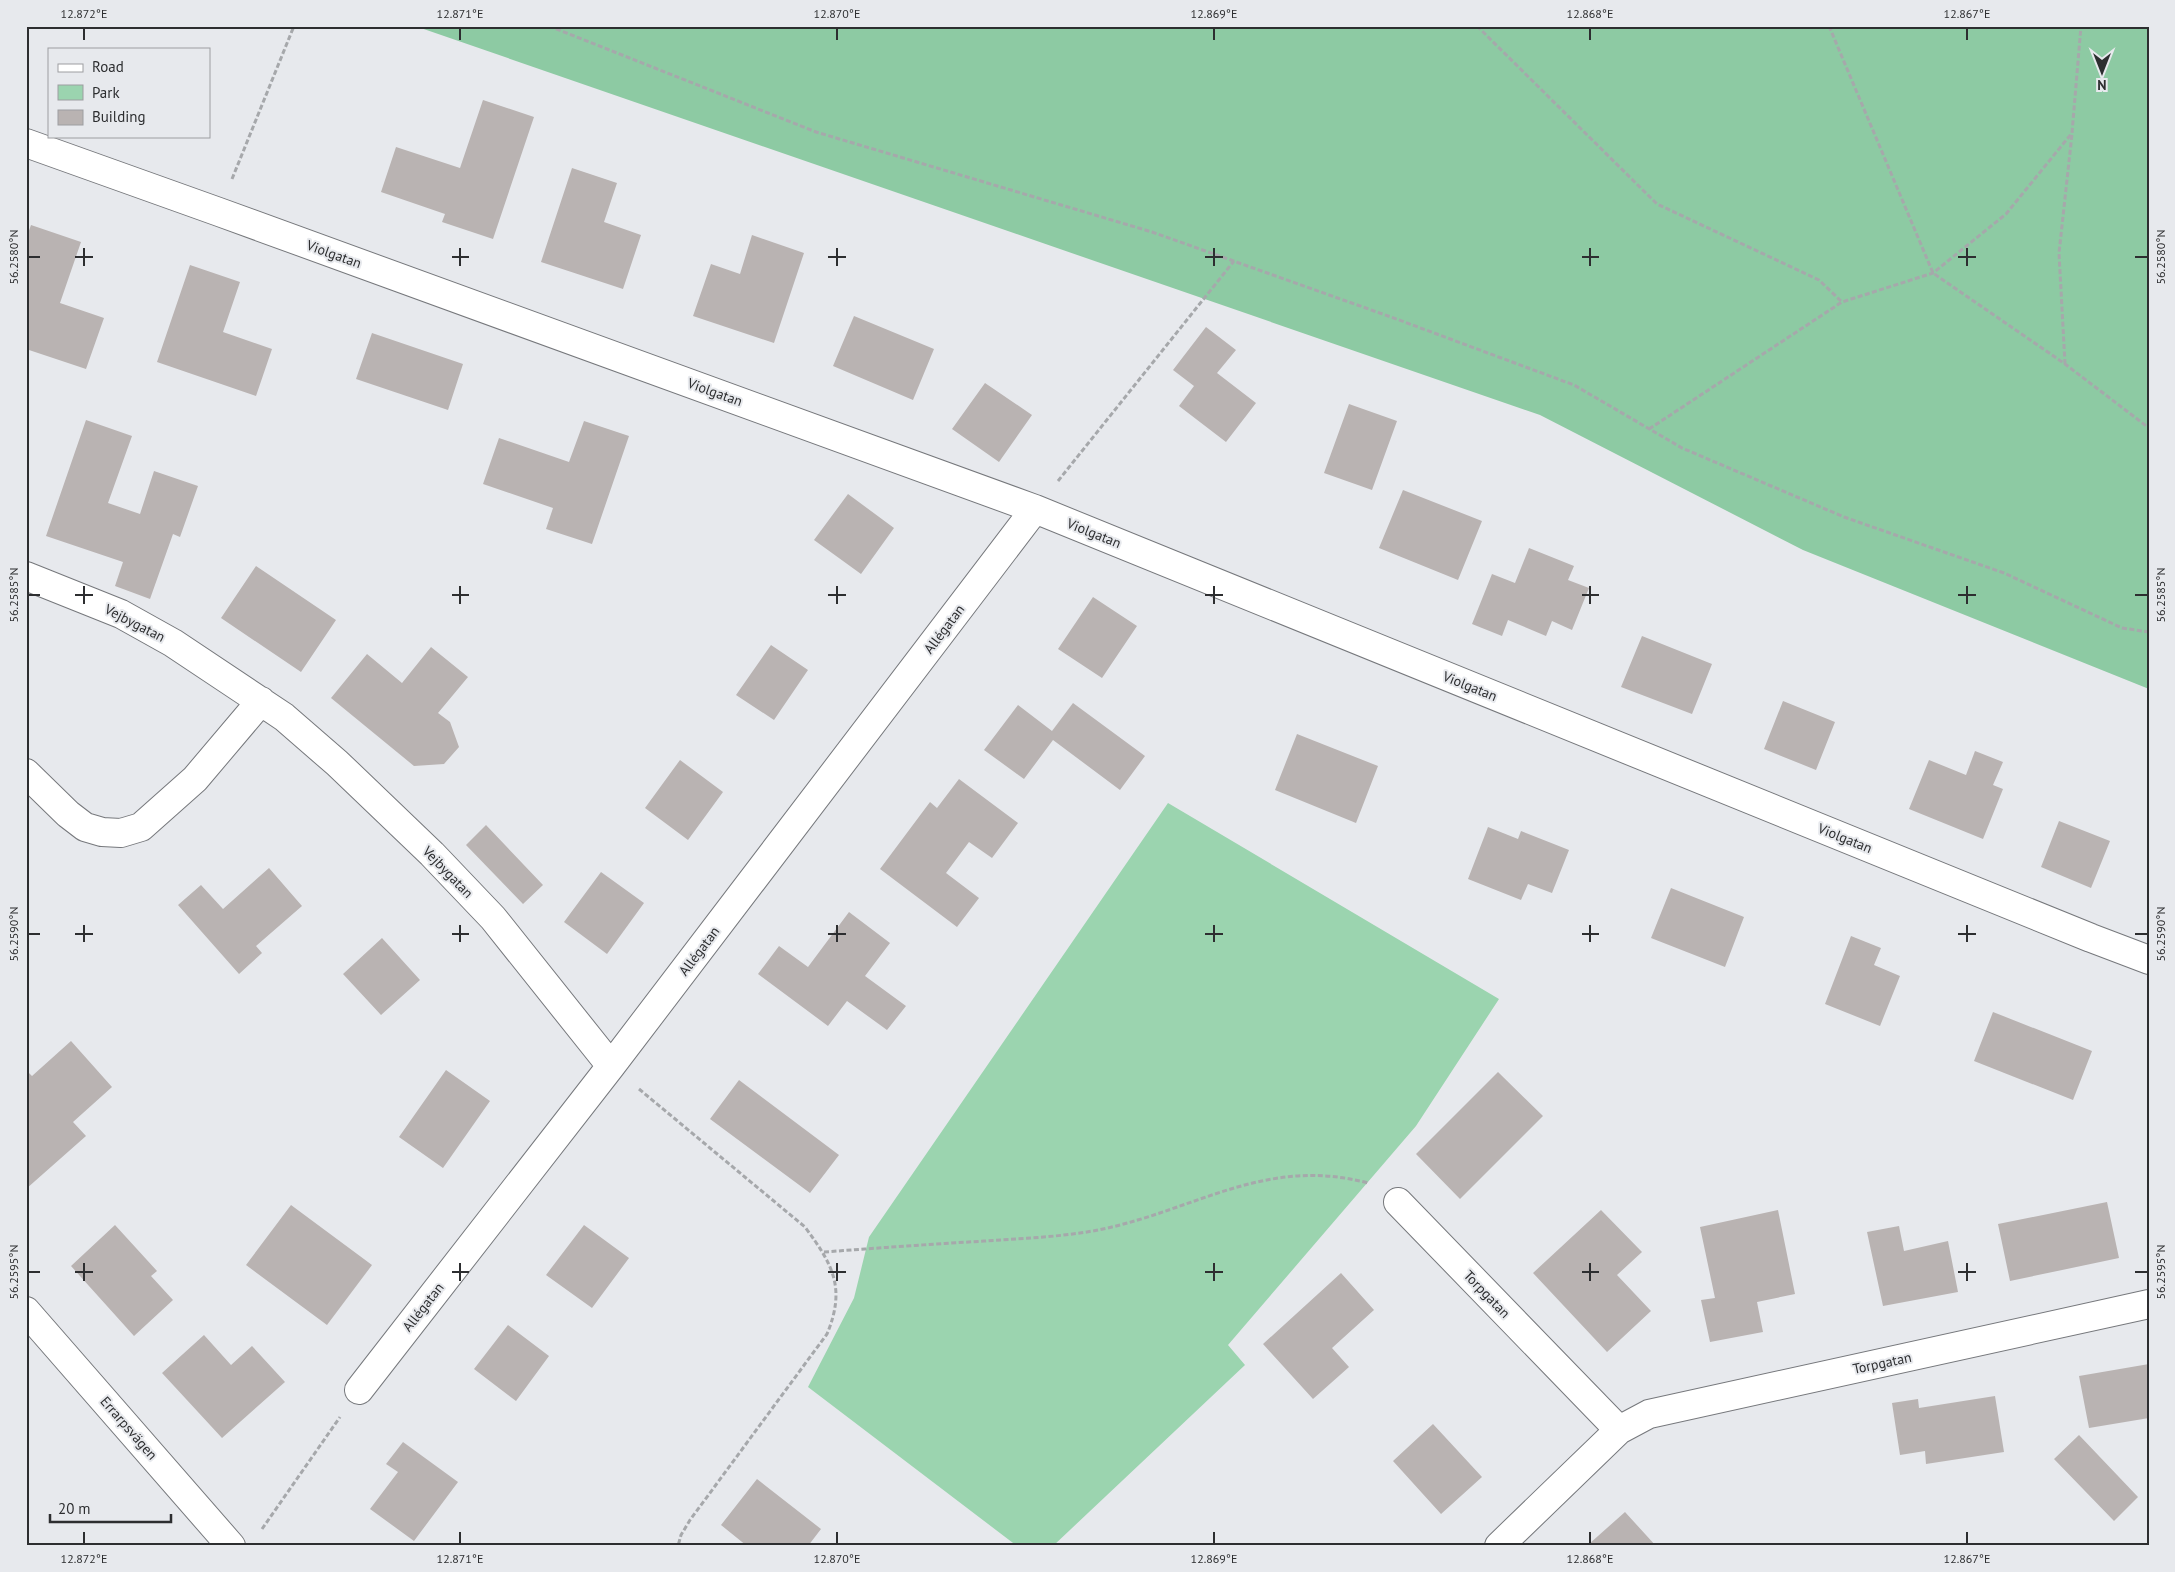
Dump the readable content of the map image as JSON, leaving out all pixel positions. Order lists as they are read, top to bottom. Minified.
{"streets":{"street":["Violgatan","Vejbygatan","Allégatan","Torpgatan","Errarpsvägen"]},"crossings":[["Violgatan","Allégatan"],["Vejbygatan","Allégatan"]],"legend":["Road","Park","Building"],"scale_bar":"20 m","north":"bottom","coordinates":["12.872°E","12.871°E","12.870°E","12.869°E","12.868°E","12.867°E","56.2580°N","56.2585°N","56.2590°N","56.2595°N"]}
